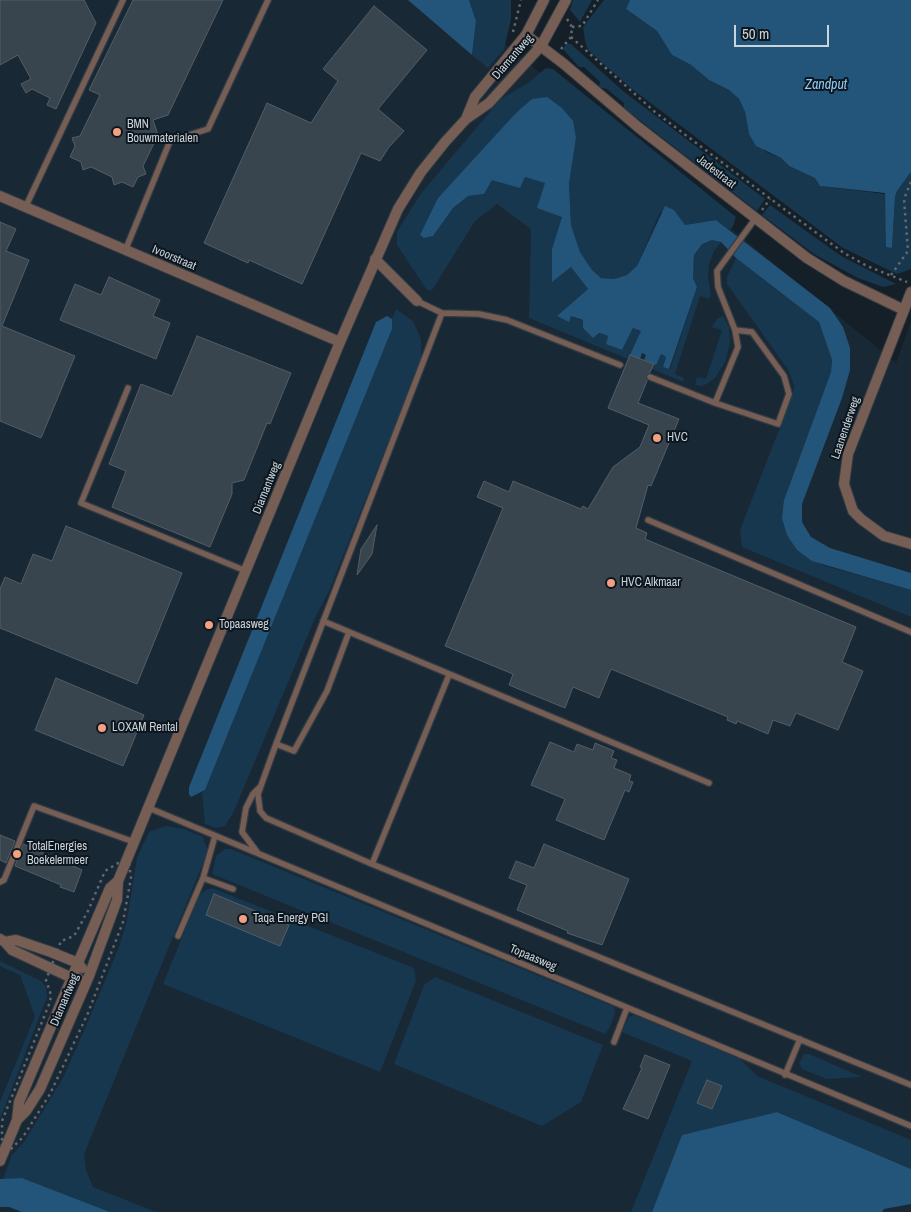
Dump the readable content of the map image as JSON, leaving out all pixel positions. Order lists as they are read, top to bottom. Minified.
{"streets":{"street":["Diamantweg","Jadestraat","Ivoorstraat","Laanenderweg"],"lane":["Topaasweg"]},"crossings":[["Diamantweg","Jadestraat"],["Diamantweg","Ivoorstraat"],["Diamantweg","Topaasweg"],["Jadestraat","Laanenderweg"]],"water":["Zandput"],"places":["BMN Bouwmaterialen","HVC","HVC Alkmaar","Topaasweg","LOXAM Rental","TotalEnergies Boekelermeer","Taqa Energy PGI"],"scale_bar":"50 m"}
